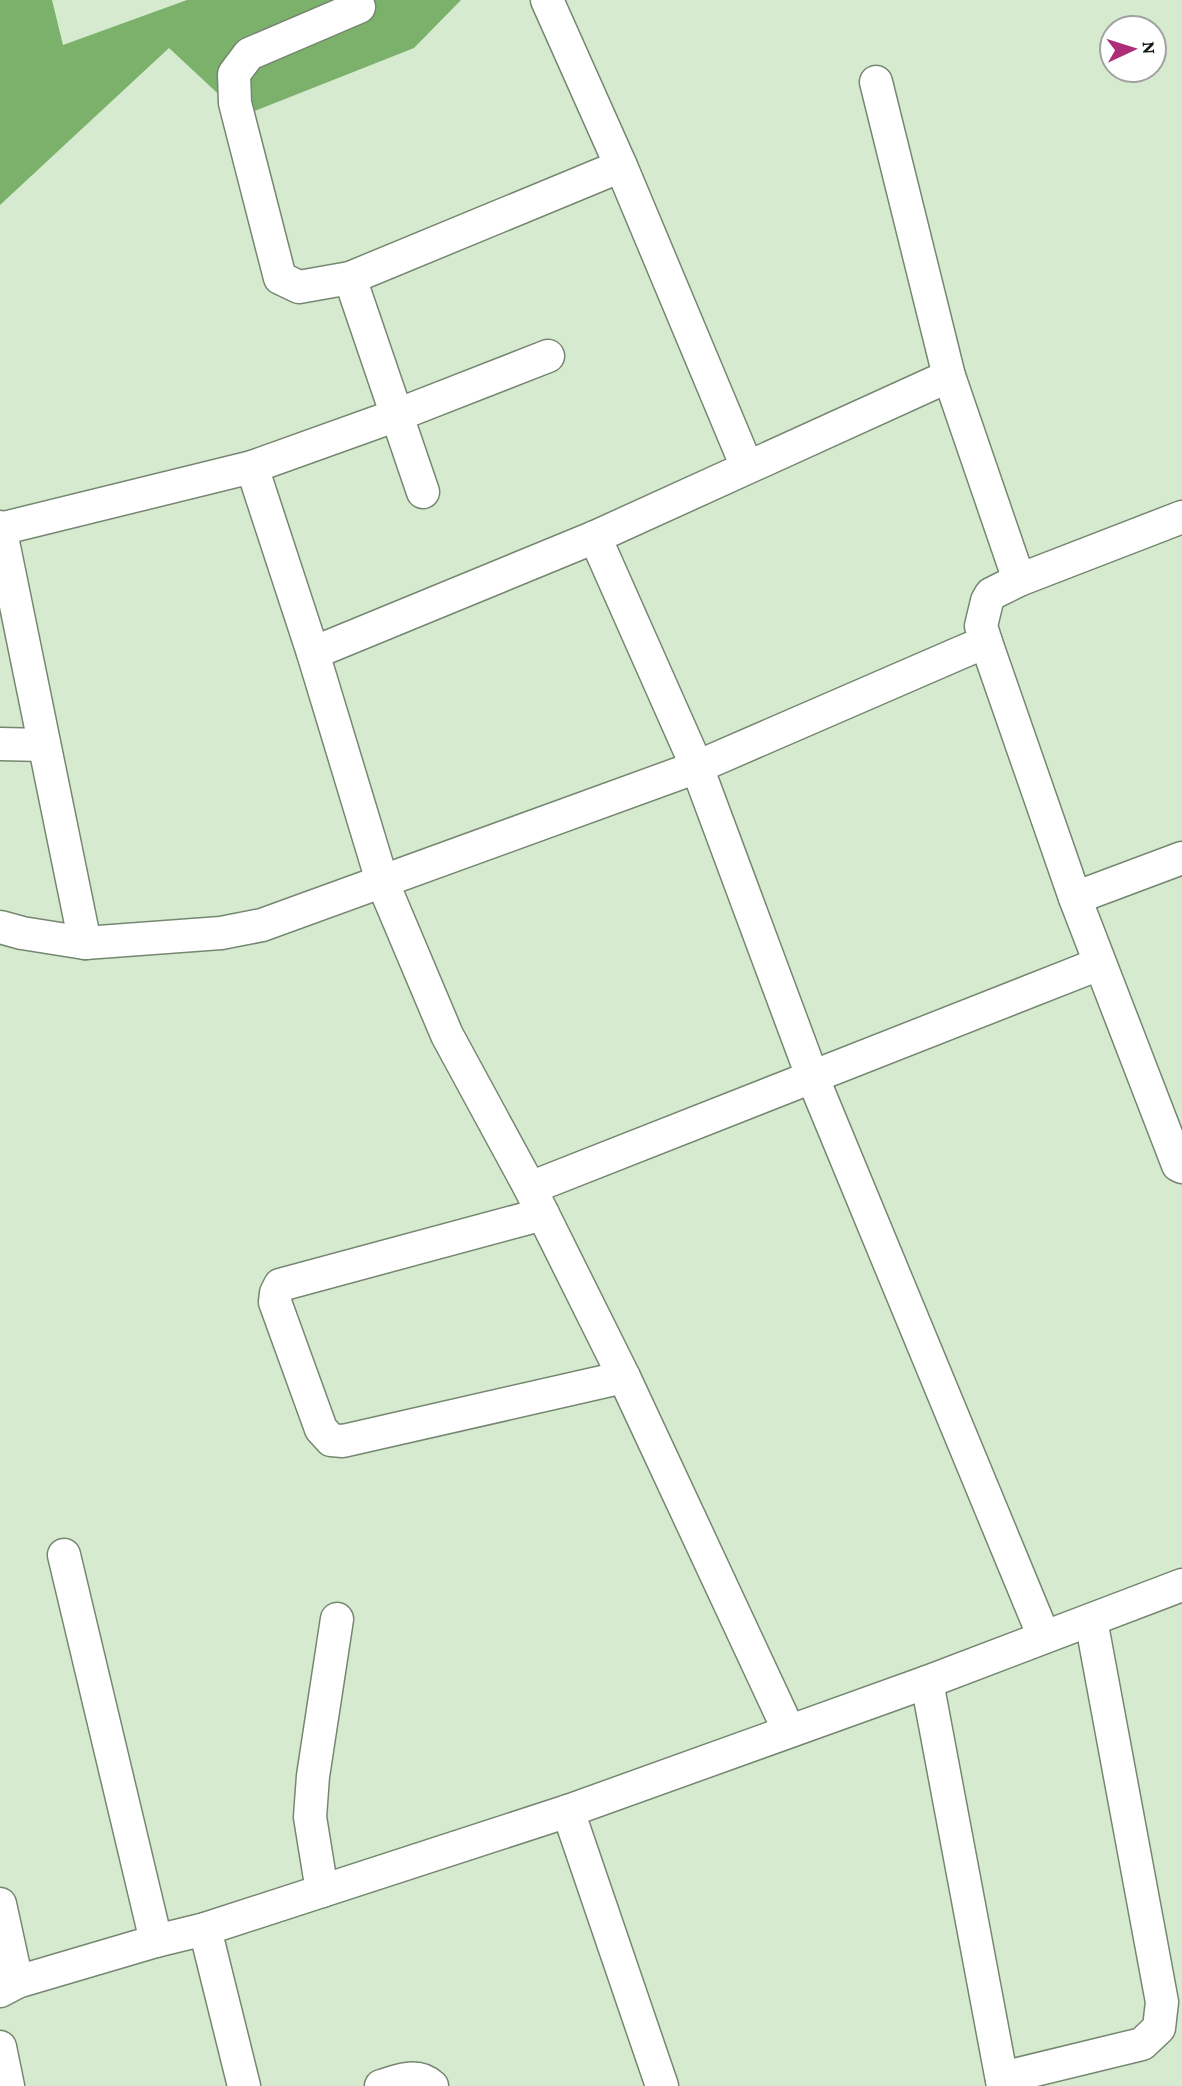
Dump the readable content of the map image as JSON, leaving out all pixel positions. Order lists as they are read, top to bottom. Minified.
{"north":"right"}
